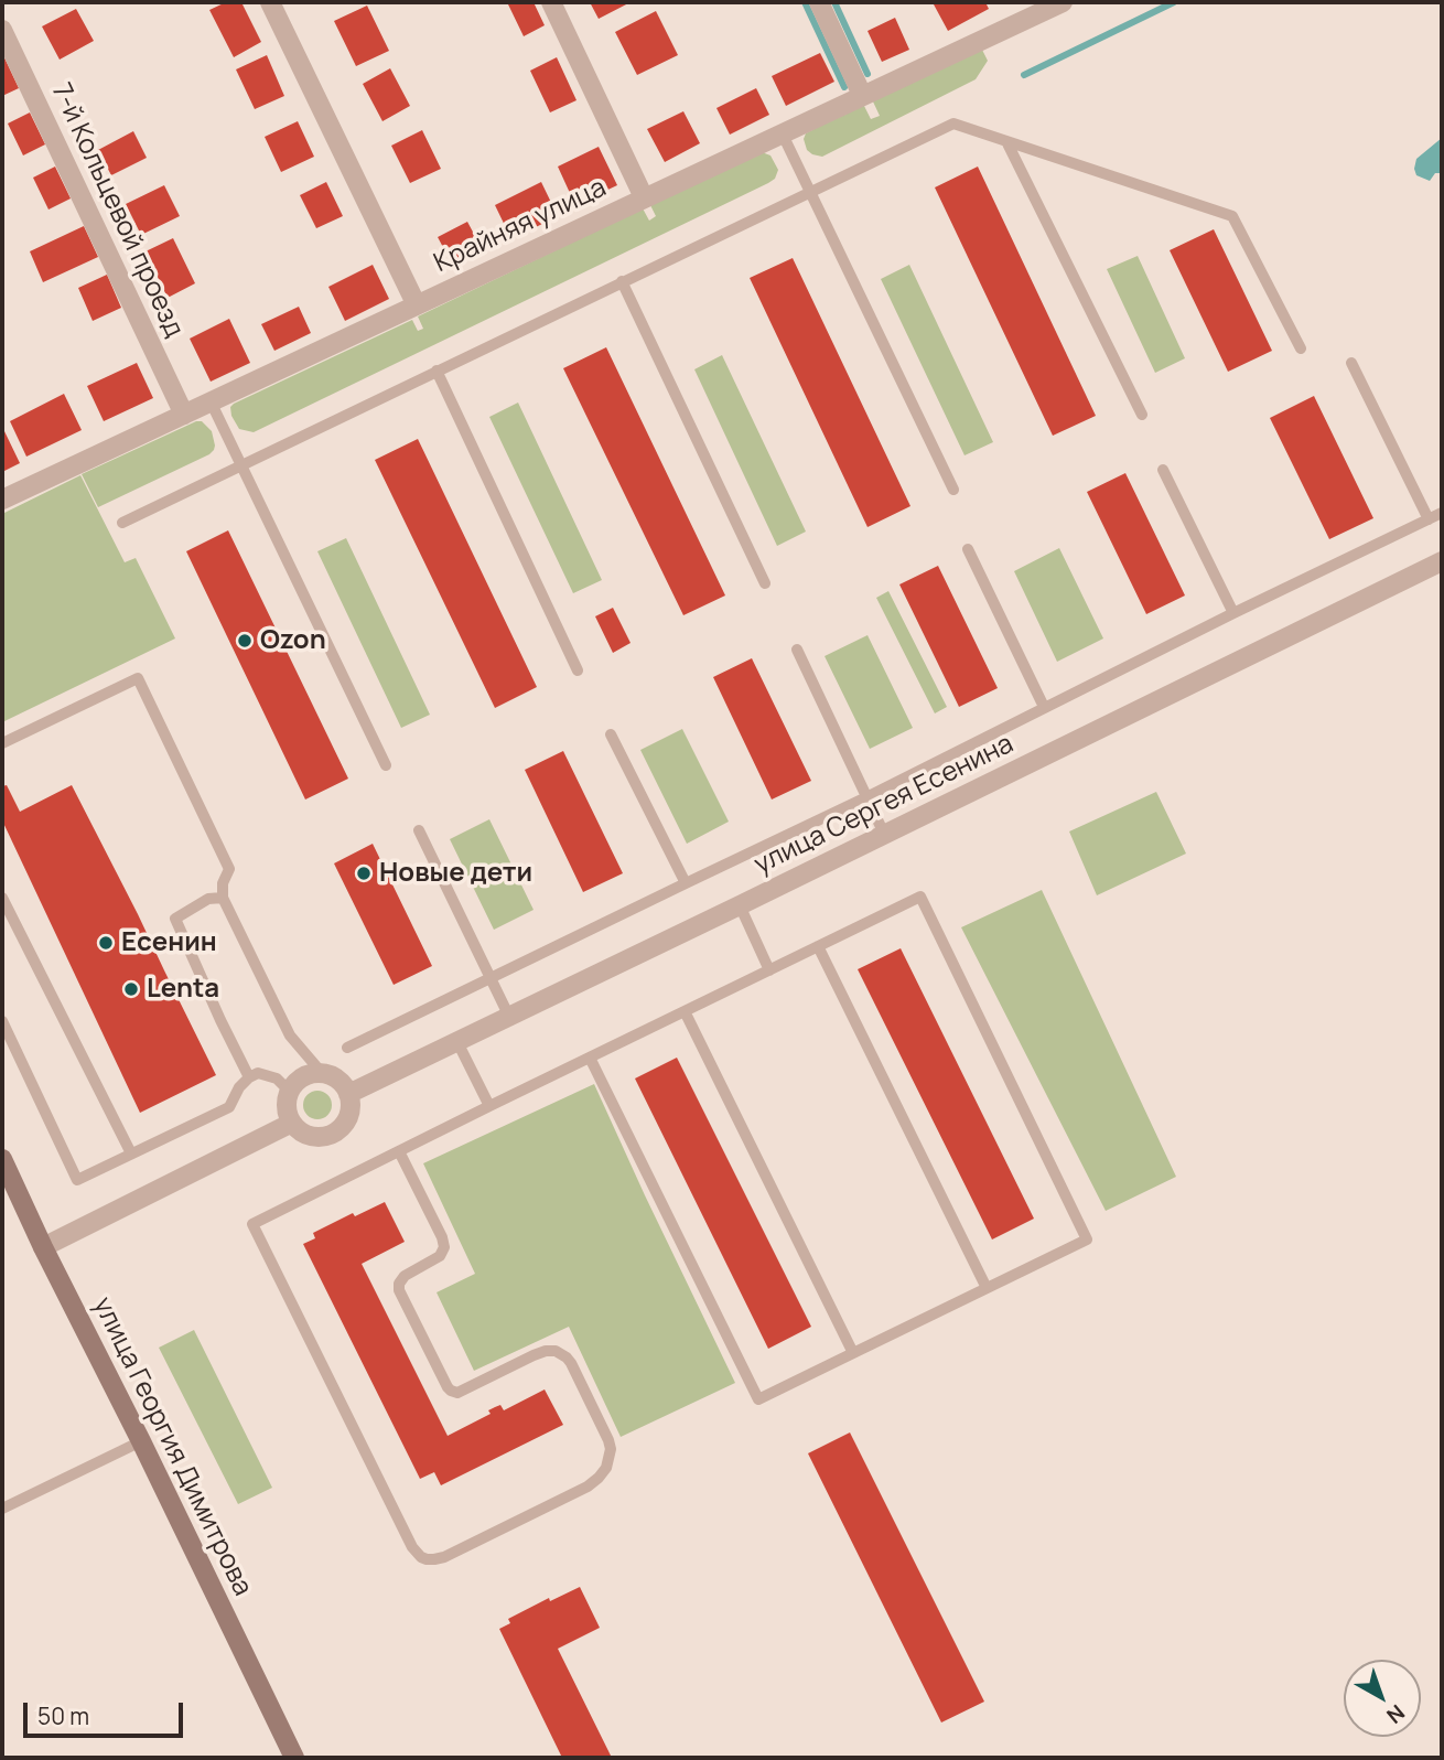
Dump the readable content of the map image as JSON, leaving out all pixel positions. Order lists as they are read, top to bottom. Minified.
{"streets":{"street":["7-й Кольцевой проезд","Крайняя улица","улица Сергея Есенина","улица Георгия Димитрова"]},"crossings":[["7-й Кольцевой проезд","Крайняя улица"]],"places":["Ozon","Новые дети","Есенин","Lenta"],"scale_bar":"50 m","north":"bottom right"}
